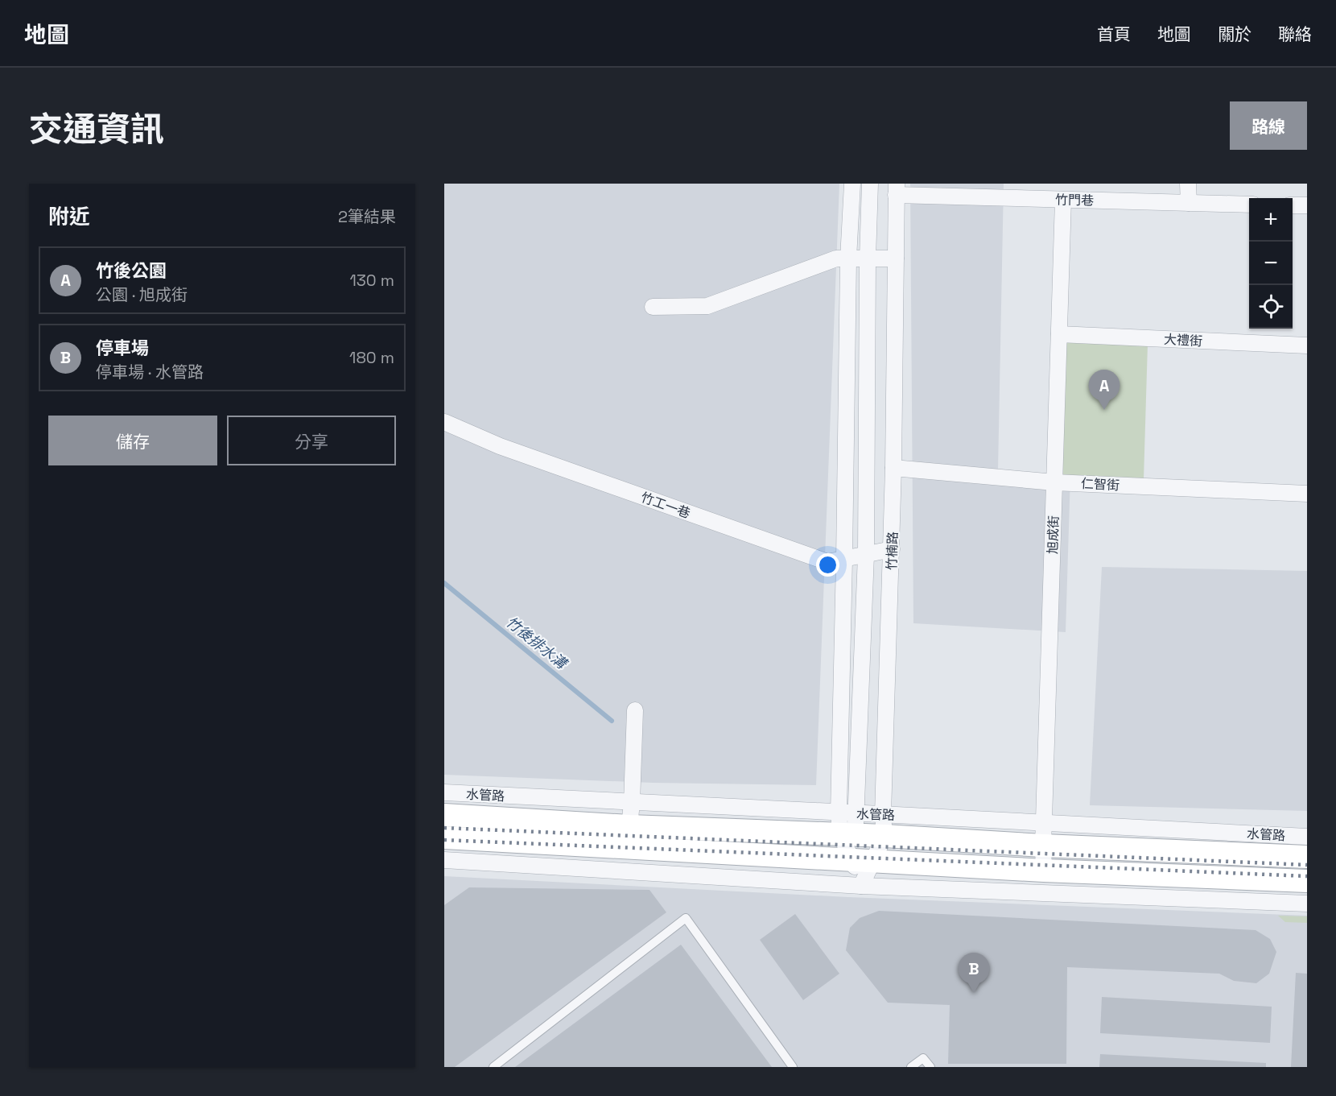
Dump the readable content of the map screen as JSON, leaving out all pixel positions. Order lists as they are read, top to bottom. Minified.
{"streets":{"street":["竹門巷","大禮街","仁智街","竹工一巷","旭成街","竹楠路","水管路"]},"crossings":[["竹門巷","旭成街"],["竹門巷","竹楠路"],["大禮街","旭成街"],["仁智街","旭成街"],["仁智街","竹楠路"],["竹工一巷","竹楠路"],["旭成街","水管路"],["竹楠路","水管路"]],"water":["竹後排水溝"],"page":{"header":"地圖","nav":["首頁","地圖","關於","聯絡"],"title":"交通資訊","buttons":["路線",["儲存","分享"]],"heading":["附近","2筆結果"],"map_buttons":["+","−"],"list":[{"mark":"A","name":"竹後公園","note":"公園 · 旭成街","value":"130 m"},{"mark":"B","name":"停車場","note":"停車場 · 水管路","value":"180 m"}],"pins":["A","B"]}}
